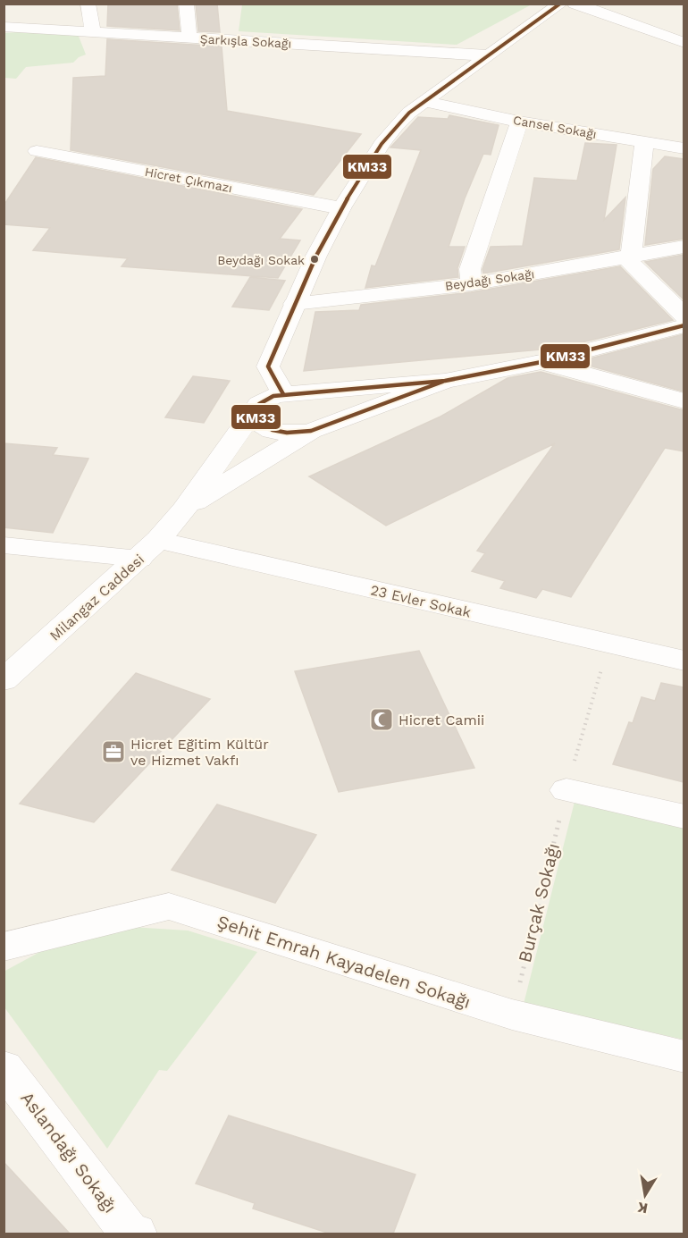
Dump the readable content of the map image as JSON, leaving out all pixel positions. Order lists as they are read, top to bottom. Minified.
{"streets":{"street":["Şarkışla Sokağı","Cansel Sokağı","Hicret Çıkmazı","Beydağı Sokağı","Milangaz Caddesi","23 Evler Sokak","Şehit Emrah Kayadelen Sokağı","Aslandağı Sokağı"],"path":["Burçak Sokağı"]},"crossings":[["Milangaz Caddesi","23 Evler Sokak"],["23 Evler Sokak","Burçak Sokağı"],["Burçak Sokağı","Şehit Emrah Kayadelen Sokağı"]],"places":{"other":["Beydağı Sokak"],"mosque":["Hicret Camii"],"office":["Hicret Eğitim Kültür ve Hizmet Vakfı"]},"lines":["transit line KM33"],"north":"bottom"}
